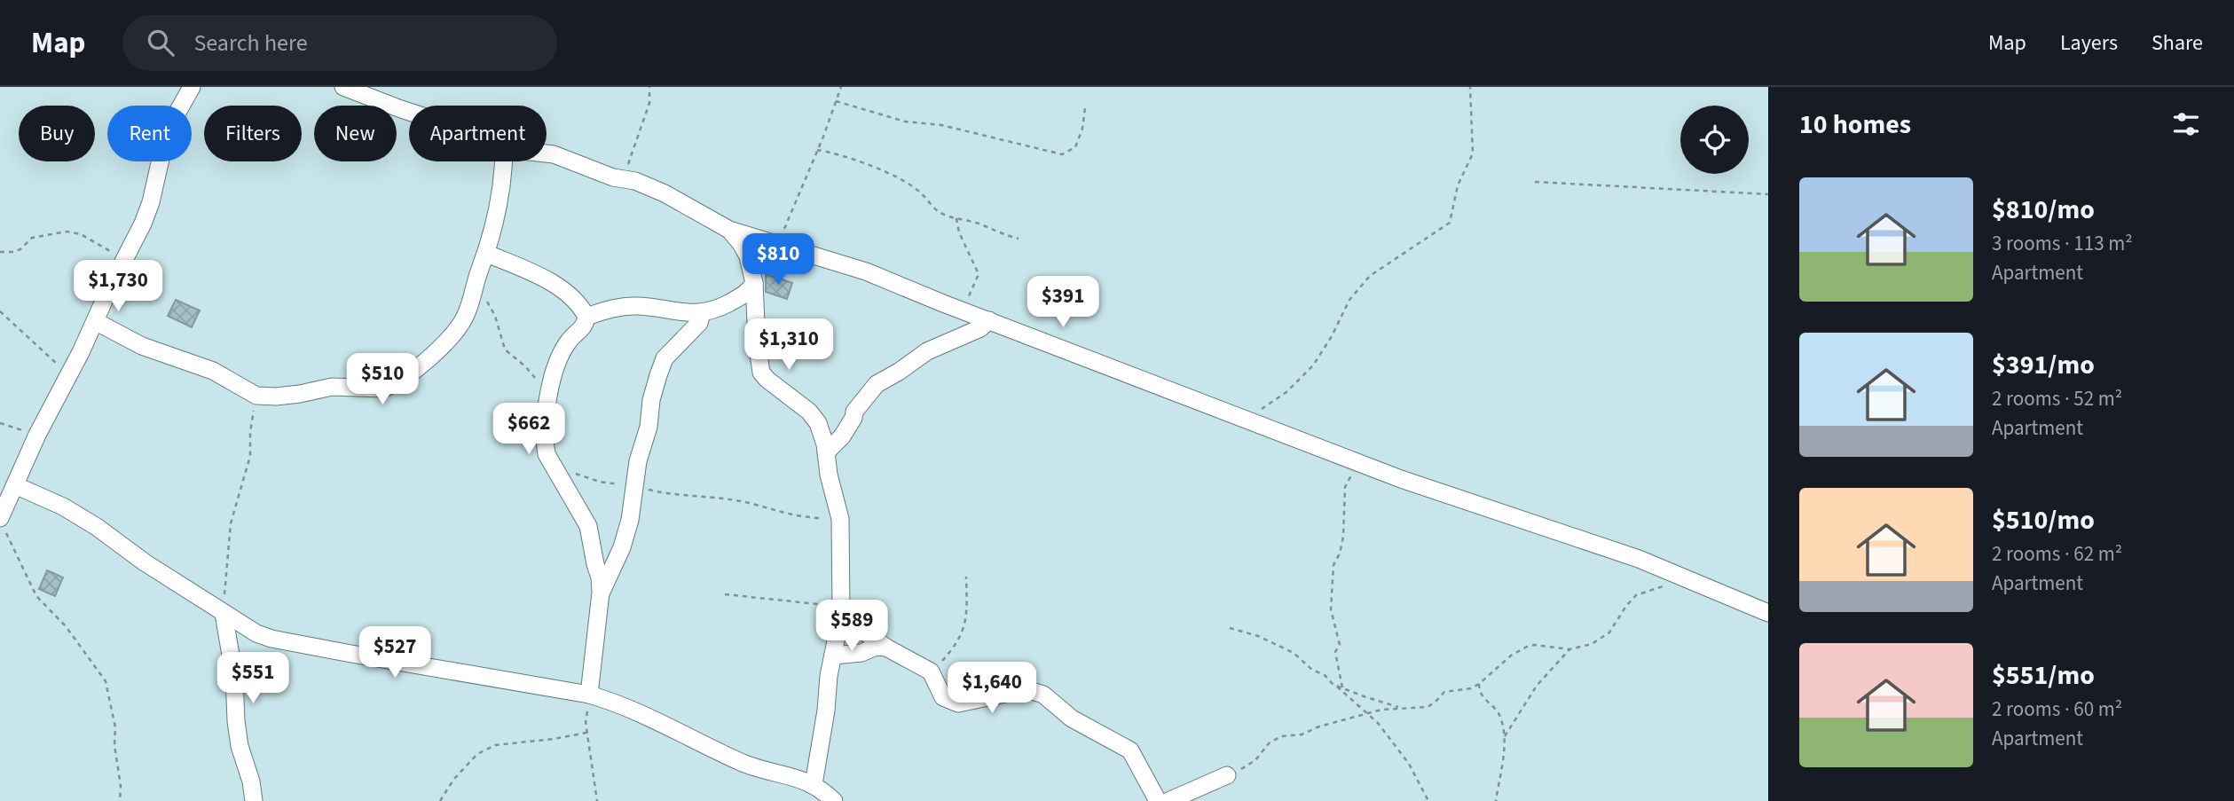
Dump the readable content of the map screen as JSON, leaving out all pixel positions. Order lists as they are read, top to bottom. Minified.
{"page":{"header":"Map","search":"Search here","nav":["Map","Layers","Share"],"heading":"10 homes","chip":["Buy","Rent","Filters","New","Apartment"],"list":[{"name":"$810/mo","note":"3 rooms · 113 m² · Apartment"},{"name":"$391/mo","note":"2 rooms · 52 m² · Apartment"},{"name":"$510/mo","note":"2 rooms · 62 m² · Apartment"},{"name":"$551/mo","note":"2 rooms · 60 m² · Apartment"}],"price":["$810","$1,730","$391","$1,310","$510","$662","$589","$527","$551","$1,640"]}}
